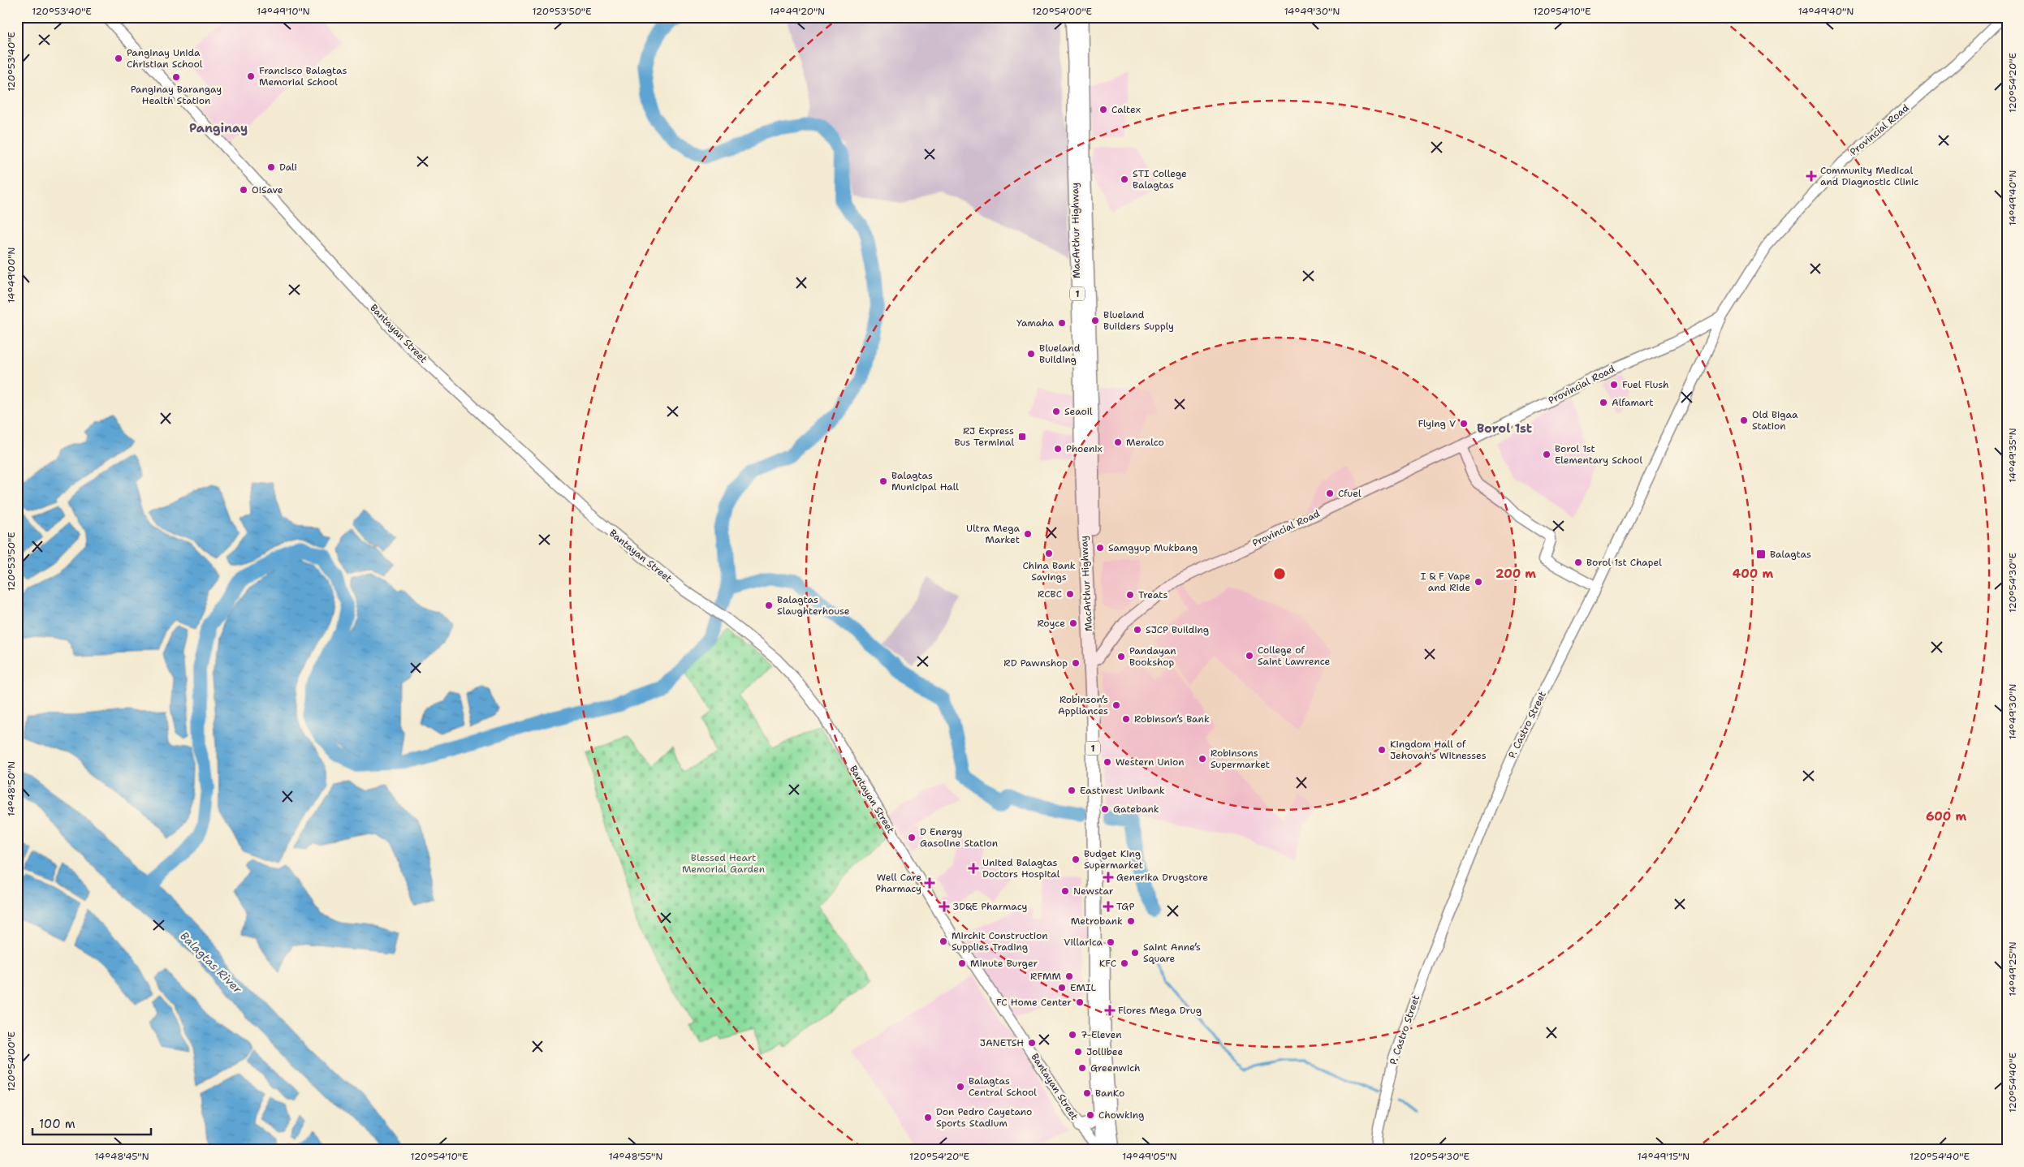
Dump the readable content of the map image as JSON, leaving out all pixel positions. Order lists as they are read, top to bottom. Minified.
{"streets":{"highway":["MacArthur Highway","1"],"main road":["Provincial Road","Bantayan Street","P. Castro Street"]},"crossings":[["Provincial Road","MacArthur Highway"],["Provincial Road","P. Castro Street"],["MacArthur Highway","Bantayan Street"]],"districts":["Panginay","Borol 1st"],"water":["Balagtas River"],"parks":["Blessed Heart Memorial Garden"],"places":{"other":["Panginay Unida Christian School","Francisco Balagtas Memorial School","Panginay Barangay Health Station","Caltex","Dali","STI College Balagtas","O!Save","Blueland Builders Supply","Yamaha","Blueland Building","Fuel Flush","Alfamart","Seaoil","Old Bigaa Station","Flying V","Meralco","Phoenix","Borol 1st Elementary School","Balagtas Municipal Hall","Cfuel","Ultra Mega Market","Samgyup Mukbang","China Bank Savings","Borol 1st Chapel","I & F Vape and Ride","RCBC","Treats","Balagtas Slaughterhouse","Royce","SJCP Building","College of Saint Lawrence","Pandayan Bookshop","RD Pawnshop","Robinson’s Appliances","Robinson’s Bank","Kingdom Hall of Jehovah's Witnesses","Robinsons Supermarket","Western Union","Eastwest Unibank","Gatebank","D Energy Gasoline Station","Budget King Supermarket","Newstar","Metrobank","Mirchit Construction Supplies Trading","Villarica","Saint Anne’s Square","Minute Burger","KFC","RFMM","EMIL","FC Home Center","7-Eleven","JANETSH","Jollibee","Greenwich","Balagtas Central School","BanKo","Chowking","Don Pedro Cayetano Sports Stadium"],"health":["Community Medical and Diagnostic Clinic","United Balagtas Doctors Hospital","Generika Drugstore","Well Care Pharmacy","3D&E Pharmacy","TGP","Flores Mega Drug"],"transit":["RJ Express Bus Terminal","Balagtas"]},"scale_bar":"100 m","coordinates":["120°53'40\"E","14°49'10\"N","120°53'50\"E","14°49'20\"N","120°54'00\"E","14°49'30\"N","120°54'10\"E","14°49'40\"N","120°54'20\"E","14°49'00\"N","14°49'35\"N","120°54'30\"E","14°48'50\"N","14°49'25\"N","120°54'40\"E","14°48'45\"N","14°48'55\"N","14°49'05\"N","14°49'15\"N"],"rings":["200 m","400 m","600 m"]}
